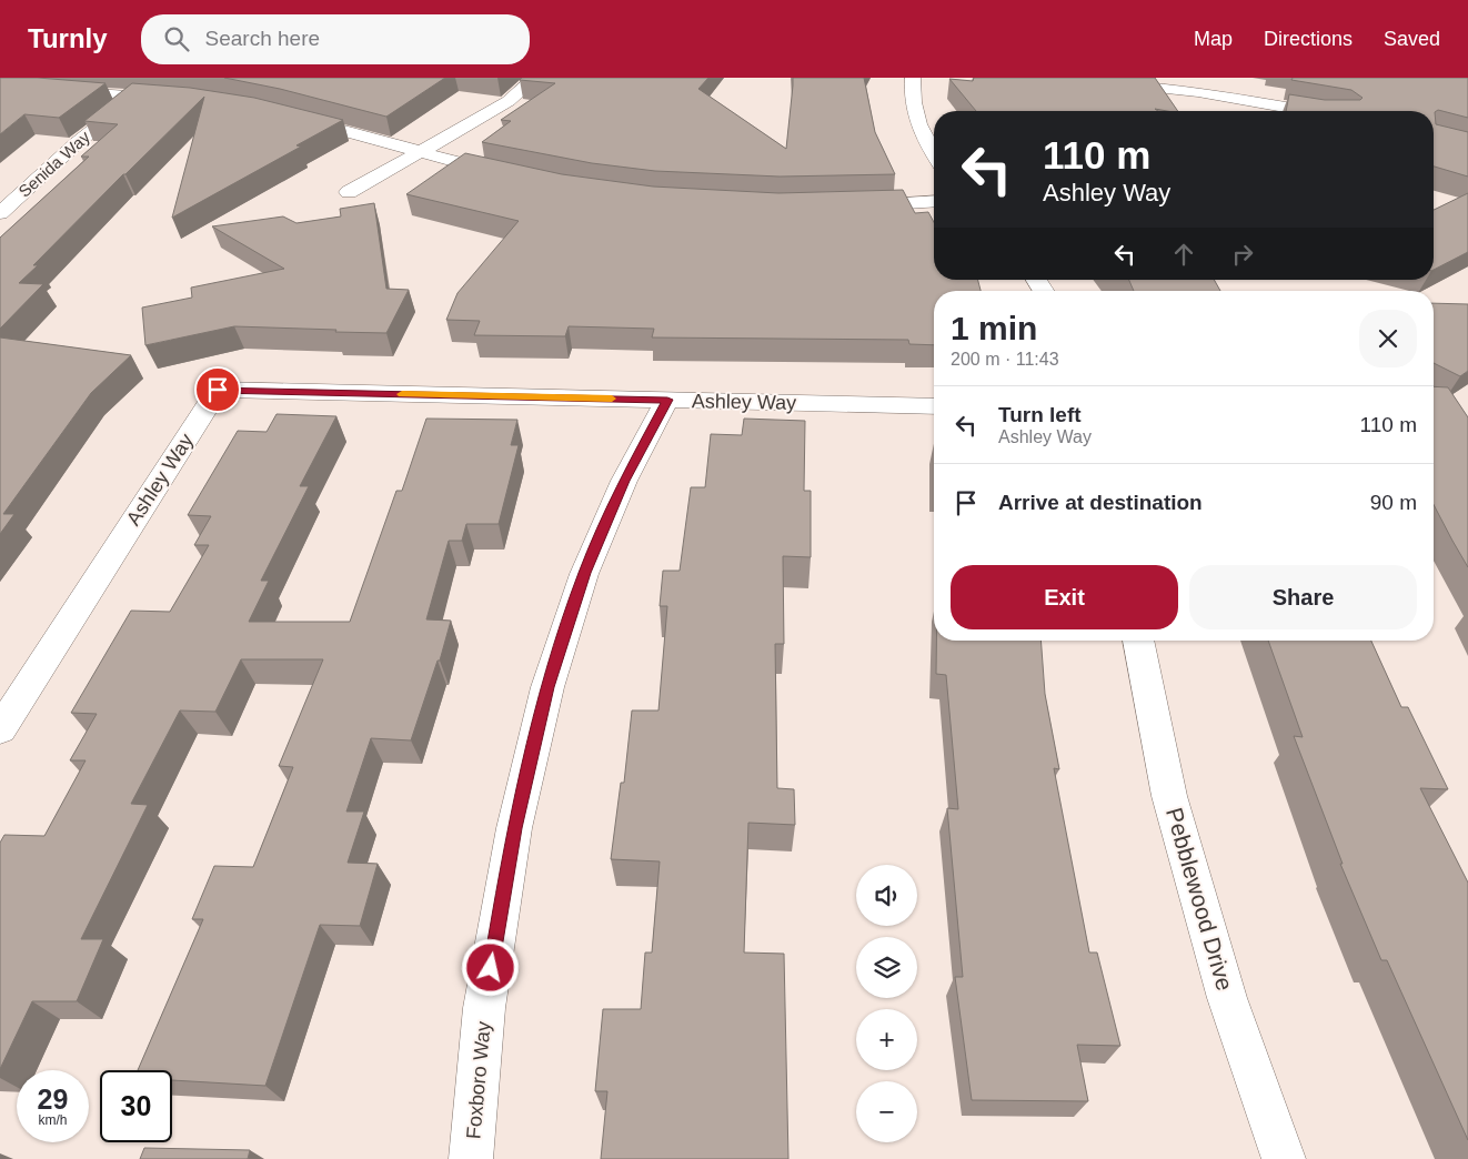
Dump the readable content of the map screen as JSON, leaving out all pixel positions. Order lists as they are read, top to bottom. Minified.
{"streets":{"street":["Senida Way","Ashley Way","Pebblewood Drive","Foxboro Way"]},"crossings":[["Ashley Way","Foxboro Way"]],"page":{"header":"Turnly","search":"Search here","nav":["Map","Directions","Saved"],"turn":["110 m","Ashley Way"],"heading":["1 min","200 m · 11:43"],"list":[{"name":"Turn left","note":"Ashley Way","value":"110 m"},{"name":"Arrive at destination","value":"90 m"}],"buttons":["Exit","Share"],"map_buttons":["+","−"],"speed":"29 km/h","limit":"30"}}
